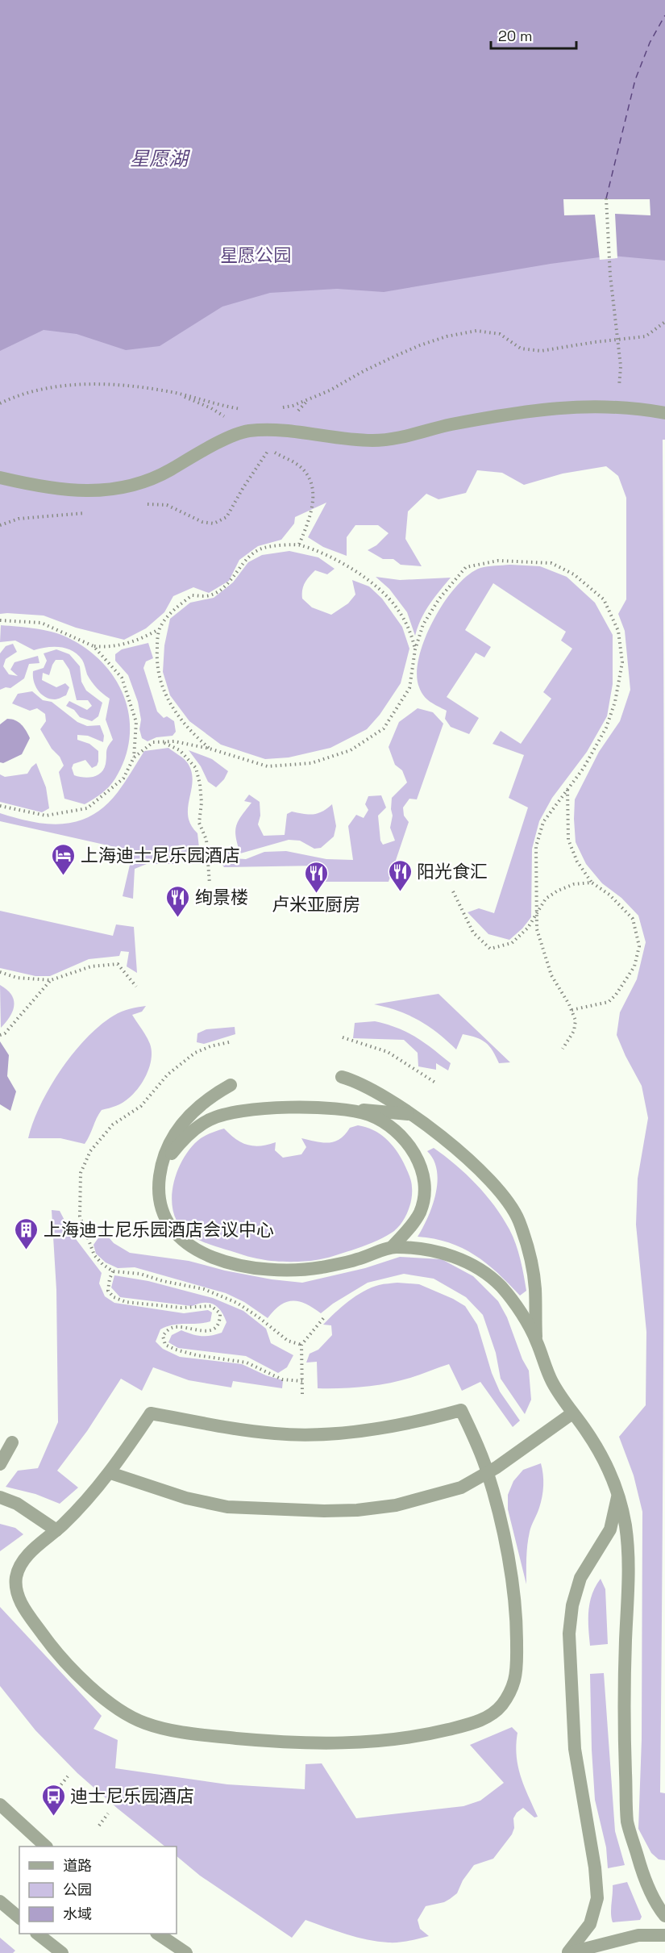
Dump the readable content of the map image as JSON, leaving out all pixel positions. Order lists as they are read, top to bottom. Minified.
{"water":["星愿湖"],"parks":["星愿公园"],"places":{"hotel":["上海迪士尼乐园酒店"],"restaurant":["阳光食汇","卢米亚厨房","绚景楼"],"building":["上海迪士尼乐园酒店会议中心"],"bus stop":["迪士尼乐园酒店"]},"legend":["道路","公园","水域"],"scale_bar":"20 m"}
